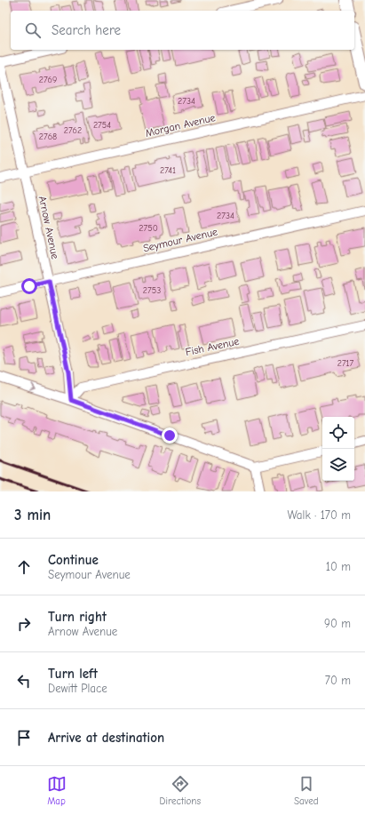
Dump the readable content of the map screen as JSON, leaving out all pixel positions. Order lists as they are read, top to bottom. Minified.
{"streets":{"street":["Morgan Avenue","Arnow Avenue","Seymour Avenue","Fish Avenue"]},"crossings":[["Morgan Avenue","Arnow Avenue"],["Arnow Avenue","Seymour Avenue"],["Arnow Avenue","Fish Avenue"]],"house_numbers":["2769","2734","2754","2762","2768","2741","2734","2750","2753","2717"],"page":{"search":"Search here","heading":["3 min","Walk · 170 m"],"list":[["Continue","Seymour Avenue","10 m"],["Turn right","Arnow Avenue","90 m"],["Turn left","Dewitt Place","70 m"],"Arrive at destination"],"nav":["Map","Directions","Saved"]}}
